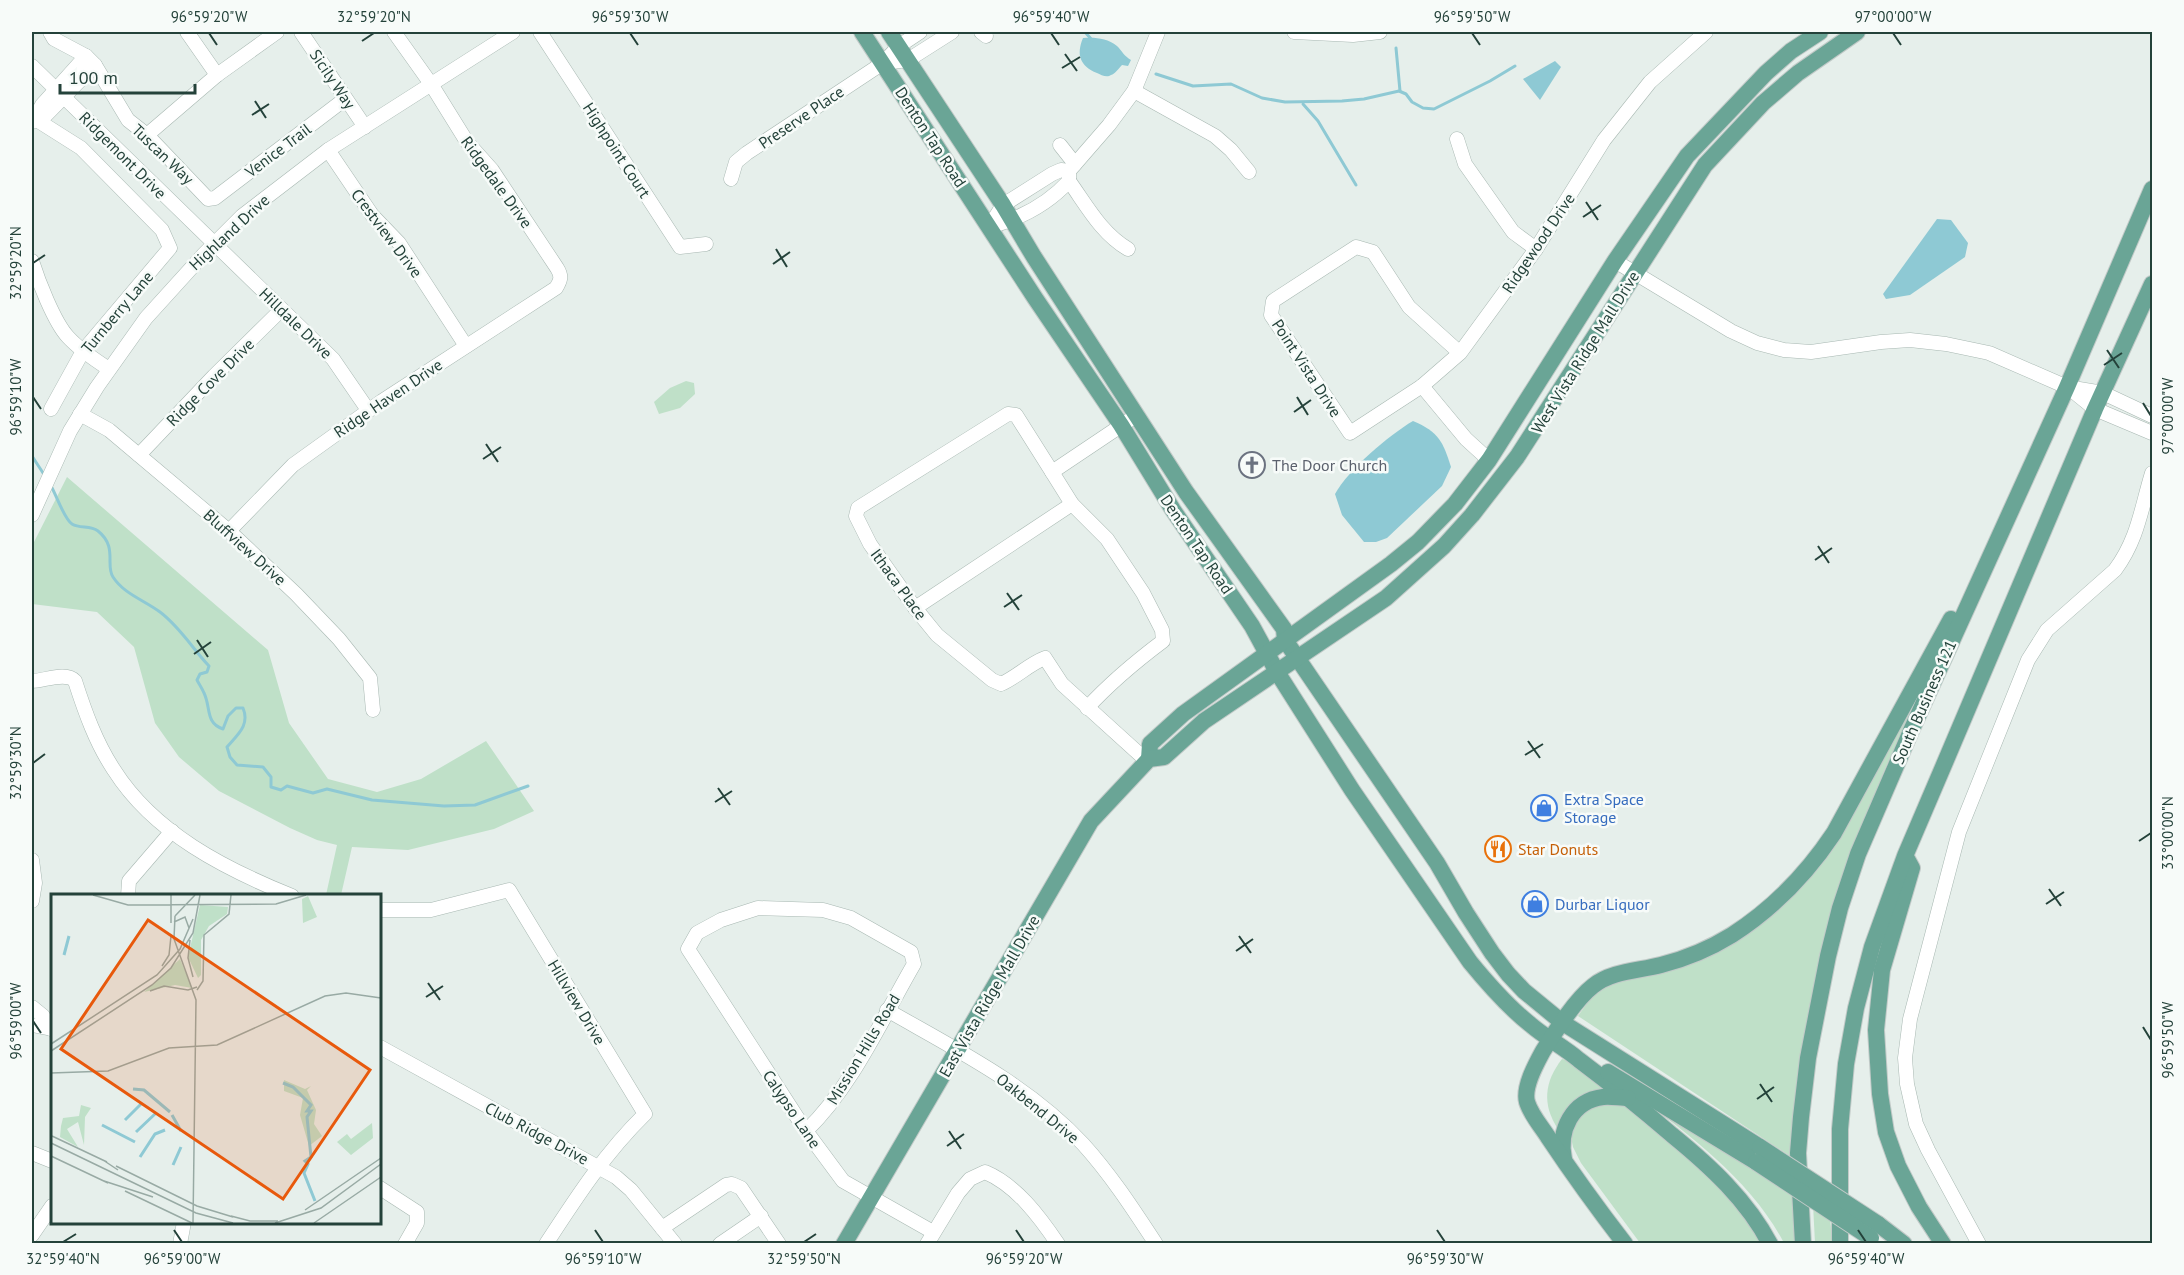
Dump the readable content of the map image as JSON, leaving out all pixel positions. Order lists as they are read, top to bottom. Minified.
{"streets":{"main road":["Denton Tap Road","West Vista Ridge Mall Drive","South Business 121","East Vista Ridge Mall Drive"],"street":["Sicily Way","Preserve Place","Venice Trail","Highpoint Court","Tuscan Way","Ridgemont Drive","Ridgedale Drive","Highland Drive","Crestview Drive","Ridgewood Drive","Turnberry Lane","Hilldale Drive","Point Vista Drive","Ridge Cove Drive","Ridge Haven Drive","Bluffview Drive","Ithaca Place","Hillview Drive","Mission Hills Road","Oakbend Drive","Calypso Lane","Club Ridge Drive"]},"crossings":[["Sicily Way","Venice Trail"],["Sicily Way","Highland Drive"],["Preserve Place","Denton Tap Road"],["Denton Tap Road","West Vista Ridge Mall Drive"],["Denton Tap Road","East Vista Ridge Mall Drive"],["Venice Trail","Tuscan Way"],["Ridgemont Drive","Highland Drive"],["Ridgemont Drive","Hilldale Drive"],["Ridgedale Drive","Highland Drive"],["Ridgedale Drive","Ridge Haven Drive"],["Highland Drive","Crestview Drive"],["Highland Drive","Hilldale Drive"],["Highland Drive","Bluffview Drive"],["Crestview Drive","Ridge Haven Drive"],["Ridgewood Drive","Point Vista Drive"],["Hilldale Drive","Ridge Cove Drive"],["Hilldale Drive","Ridge Haven Drive"],["West Vista Ridge Mall Drive","East Vista Ridge Mall Drive"],["Ridge Cove Drive","Bluffview Drive"],["Ridge Haven Drive","Bluffview Drive"],["Ithaca Place","East Vista Ridge Mall Drive"],["East Vista Ridge Mall Drive","Oakbend Drive"],["East Vista Ridge Mall Drive","Calypso Lane"],["Hillview Drive","Club Ridge Drive"],["Mission Hills Road","Oakbend Drive"],["Mission Hills Road","Calypso Lane"]],"places":{"church":["The Door Church"],"shop":["Extra Space Storage","Durbar Liquor"],"restaurant":["Star Donuts"]},"scale_bar":"100 m","coordinates":["96°59'20\"W","32°59'20\"N","96°59'30\"W","96°59'40\"W","96°59'50\"W","97°00'00\"W","96°59'10\"W","32°59'30\"N","33°00'00\"N","96°59'00\"W","32°59'40\"N","32°59'50\"N"]}
